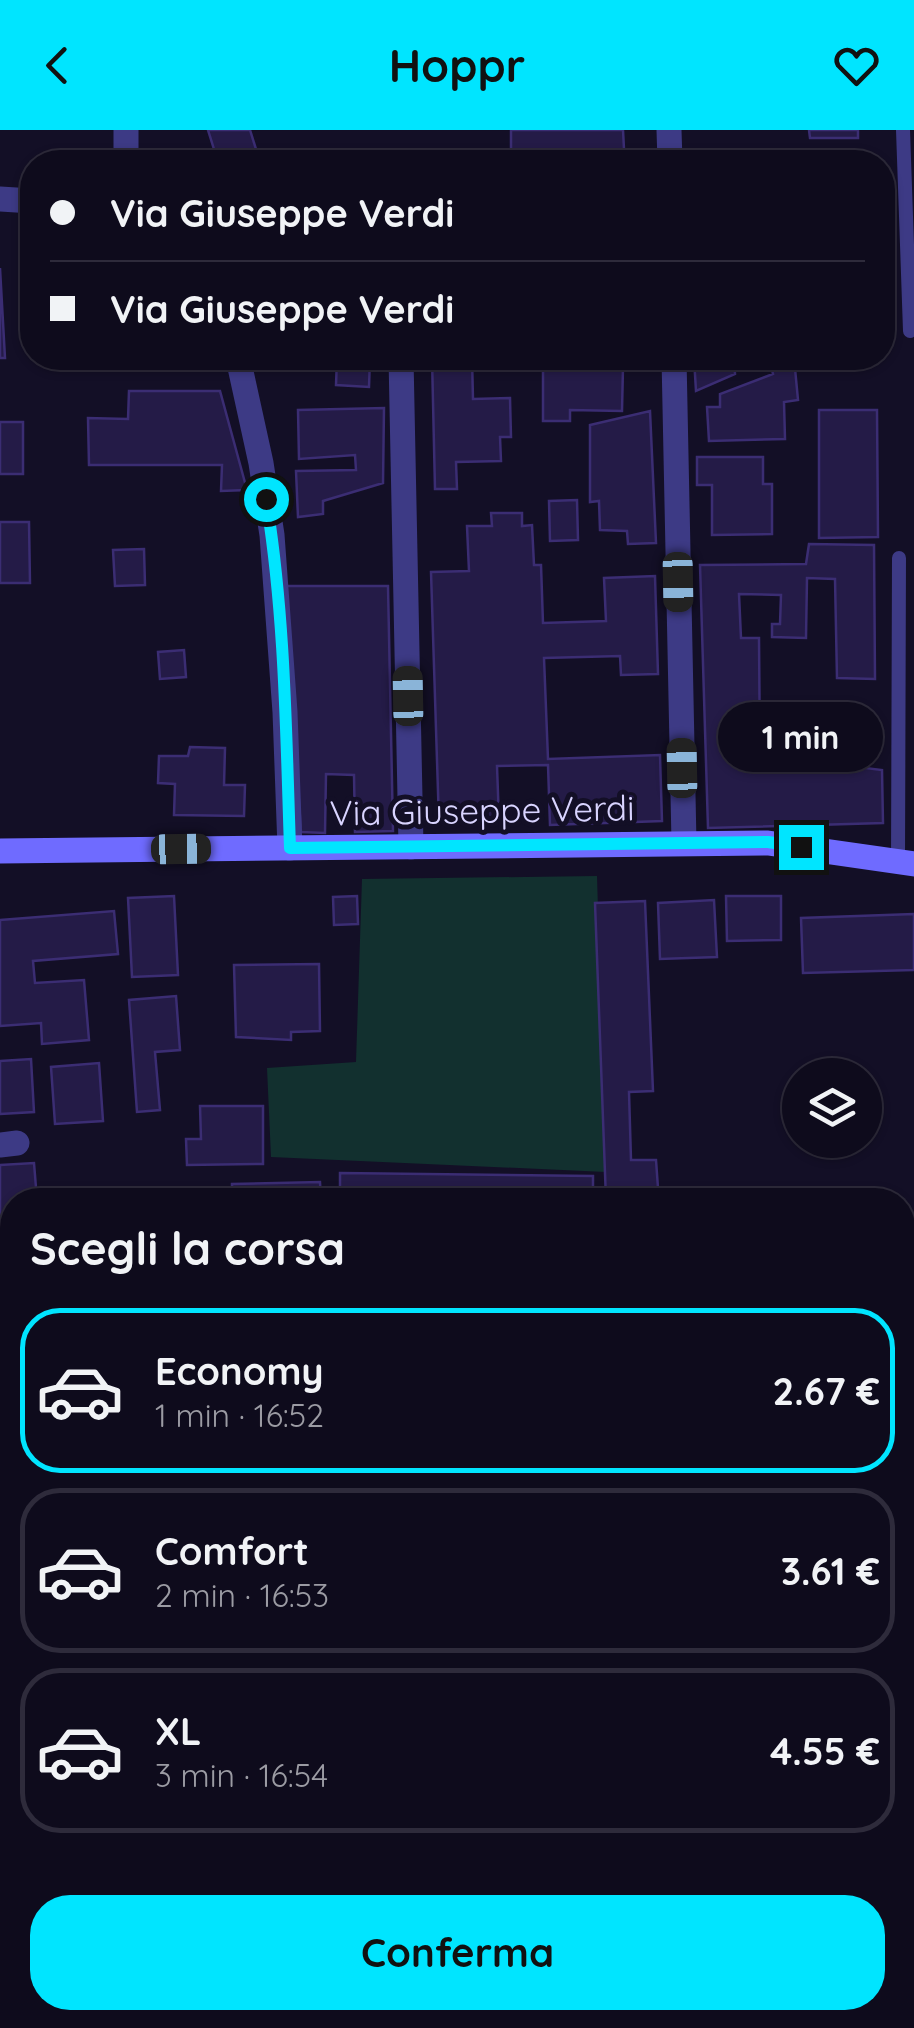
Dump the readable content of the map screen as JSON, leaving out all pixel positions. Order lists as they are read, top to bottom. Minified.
{"streets":{"street":["Via Giuseppe Verdi"]},"page":{"header":"Hoppr","banner":["Via Giuseppe Verdi","Via Giuseppe Verdi"],"bubble":"1 min","heading":"Scegli la corsa","list":[{"name":"Economy","note":"1 min · 16:52","value":"2.67 €"},{"name":"Comfort","note":"2 min · 16:53","value":"3.61 €"},{"name":"XL","note":"3 min · 16:54","value":"4.55 €"}],"buttons":"Conferma"}}
